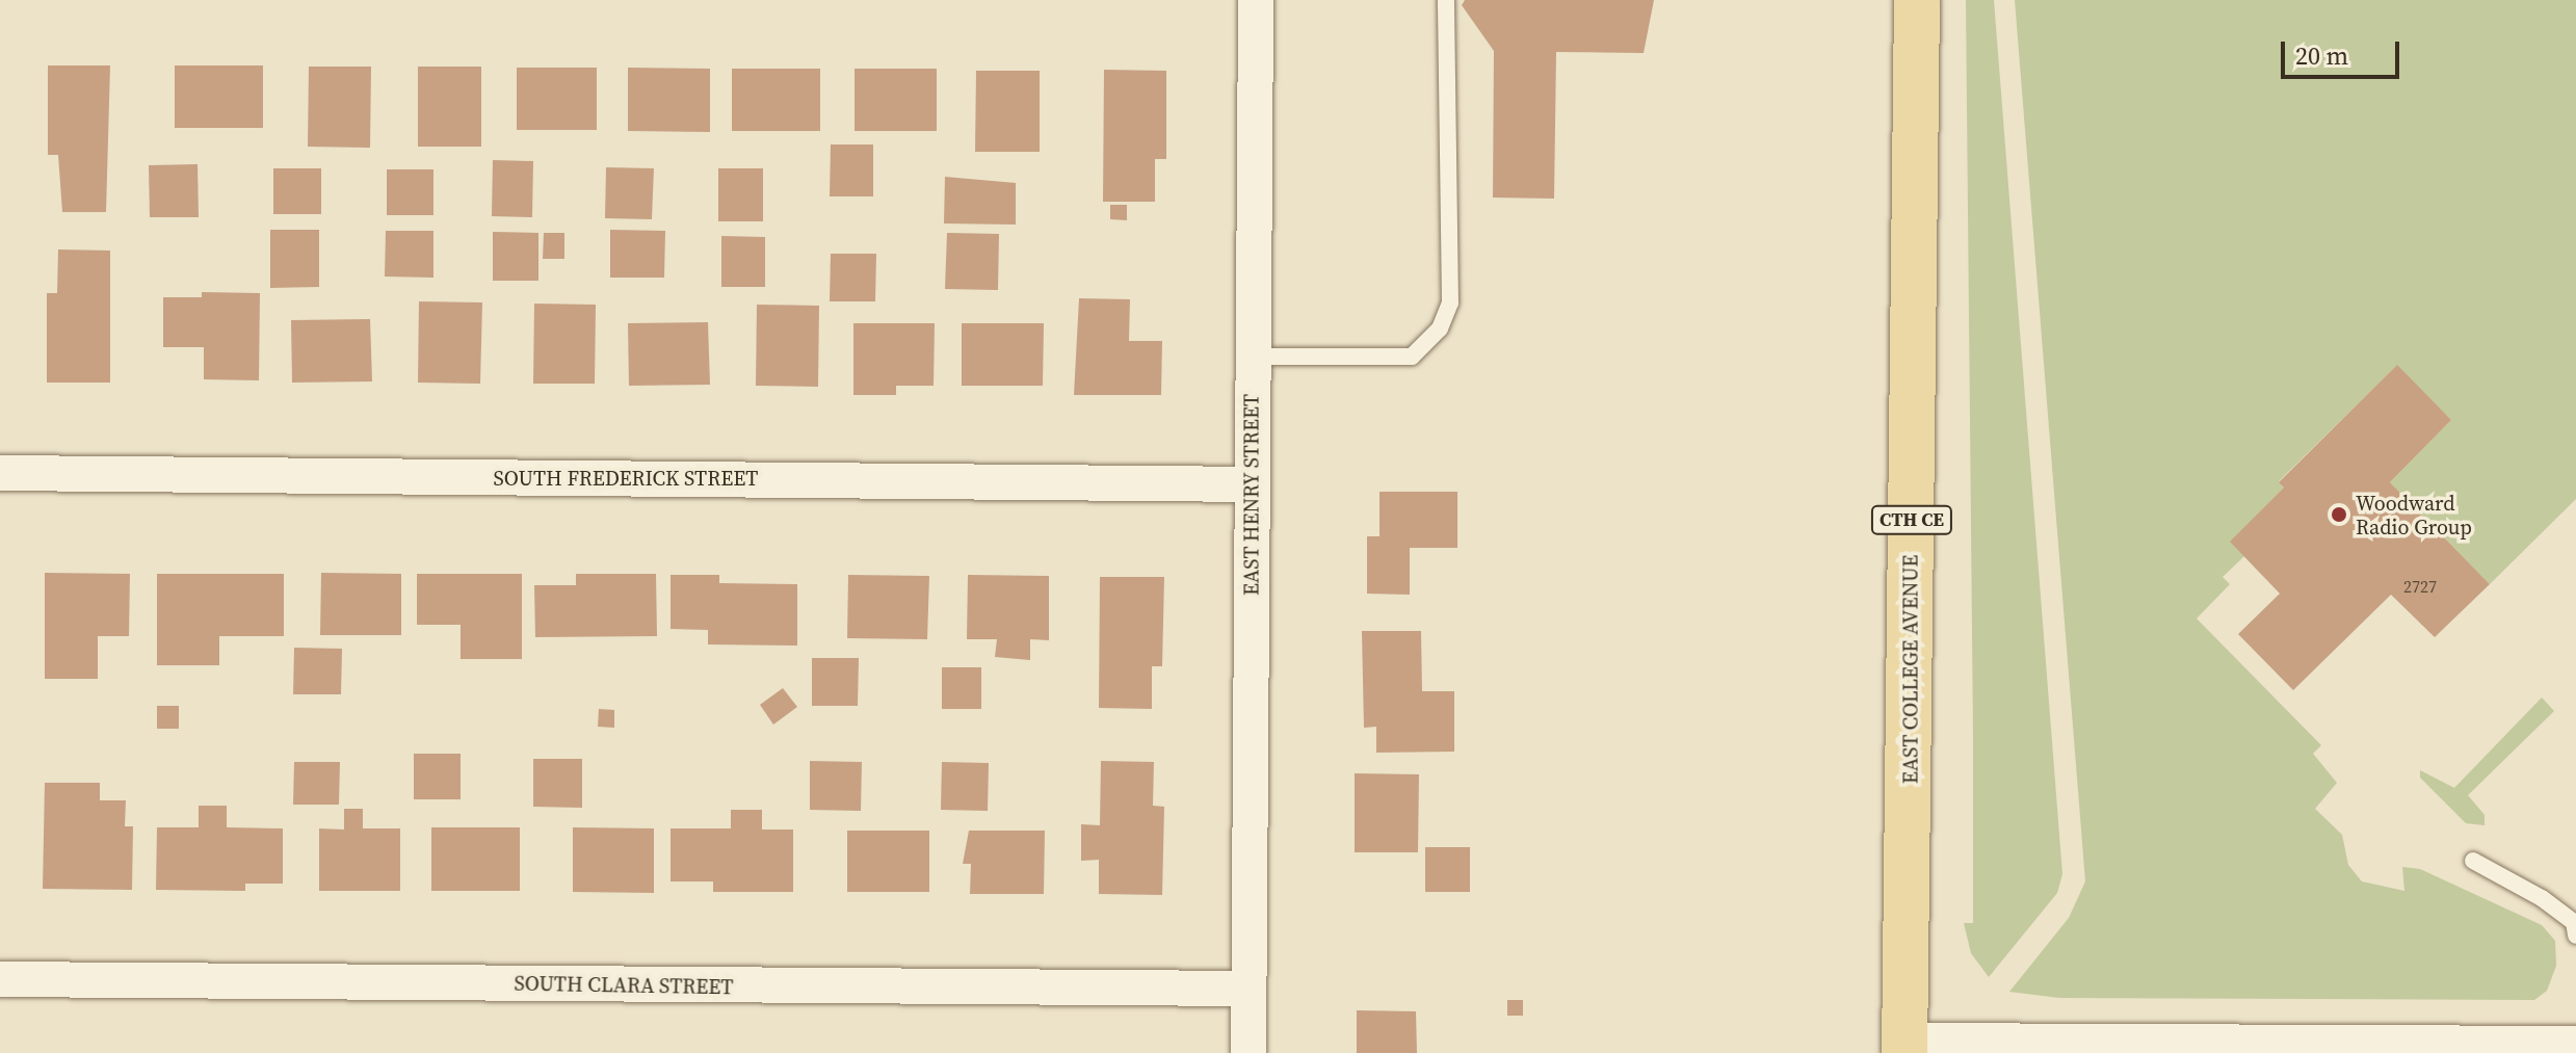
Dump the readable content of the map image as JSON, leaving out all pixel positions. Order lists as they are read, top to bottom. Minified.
{"streets":{"main road":["CTH CE","EAST COLLEGE AVENUE"],"street":["SOUTH FREDERICK STREET","EAST HENRY STREET","SOUTH CLARA STREET"]},"crossings":[["SOUTH FREDERICK STREET","EAST HENRY STREET"],["EAST HENRY STREET","SOUTH CLARA STREET"]],"places":["Woodward Radio Group"],"house_numbers":["2727"],"scale_bar":"20 m"}
